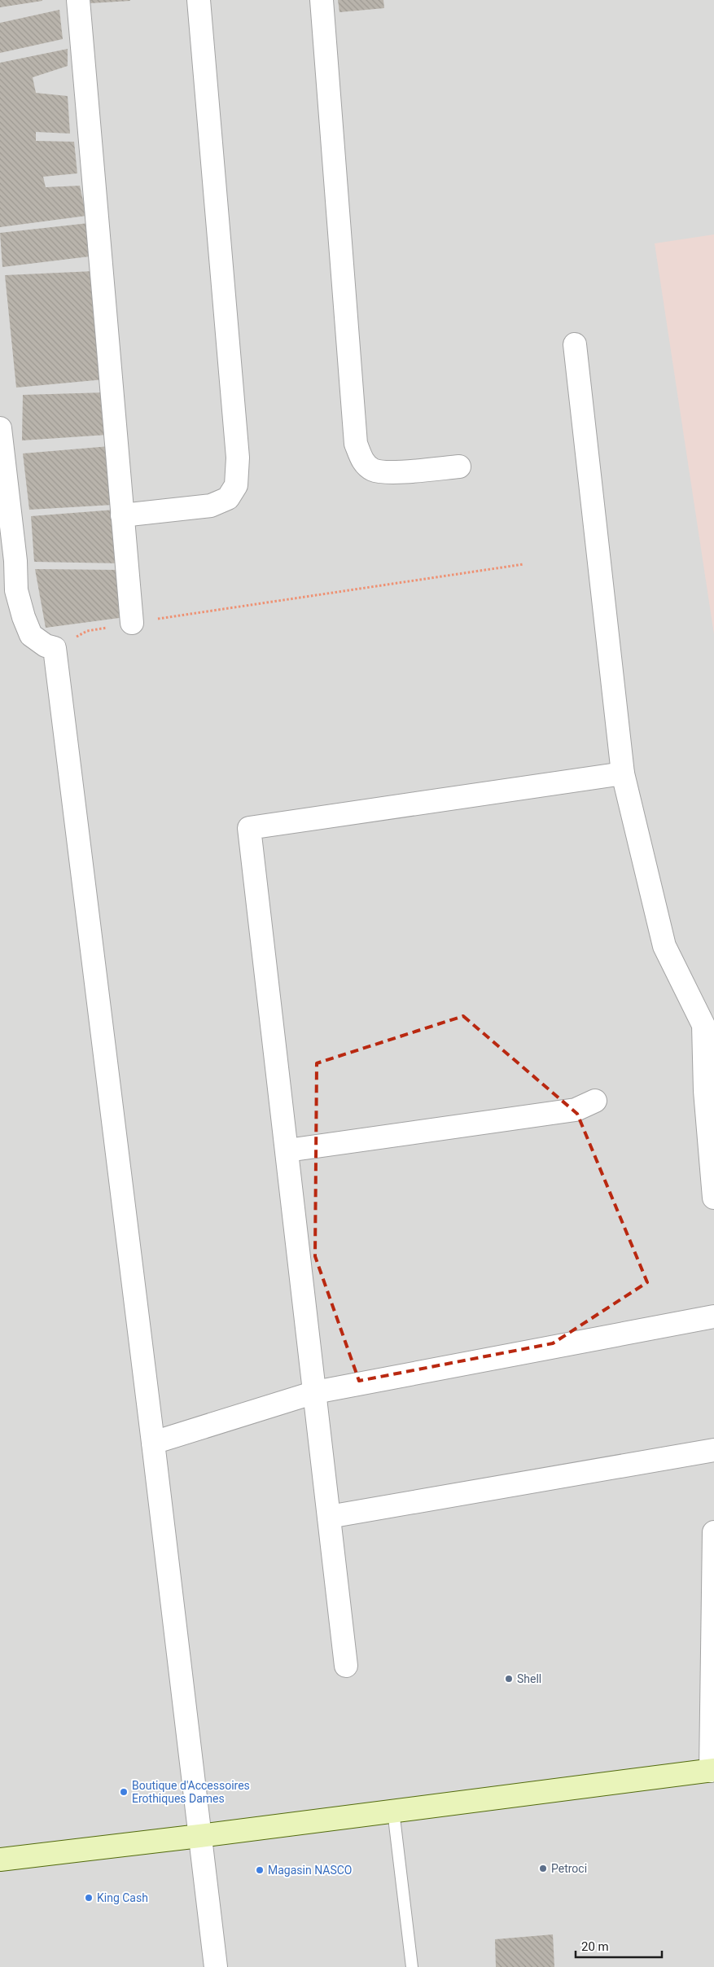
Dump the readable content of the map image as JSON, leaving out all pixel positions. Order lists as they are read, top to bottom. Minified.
{"places":["Shell","Boutique d'Accessoires Erothiques Dames","Petroci","Magasin NASCO","King Cash"],"scale_bar":"20 m"}
